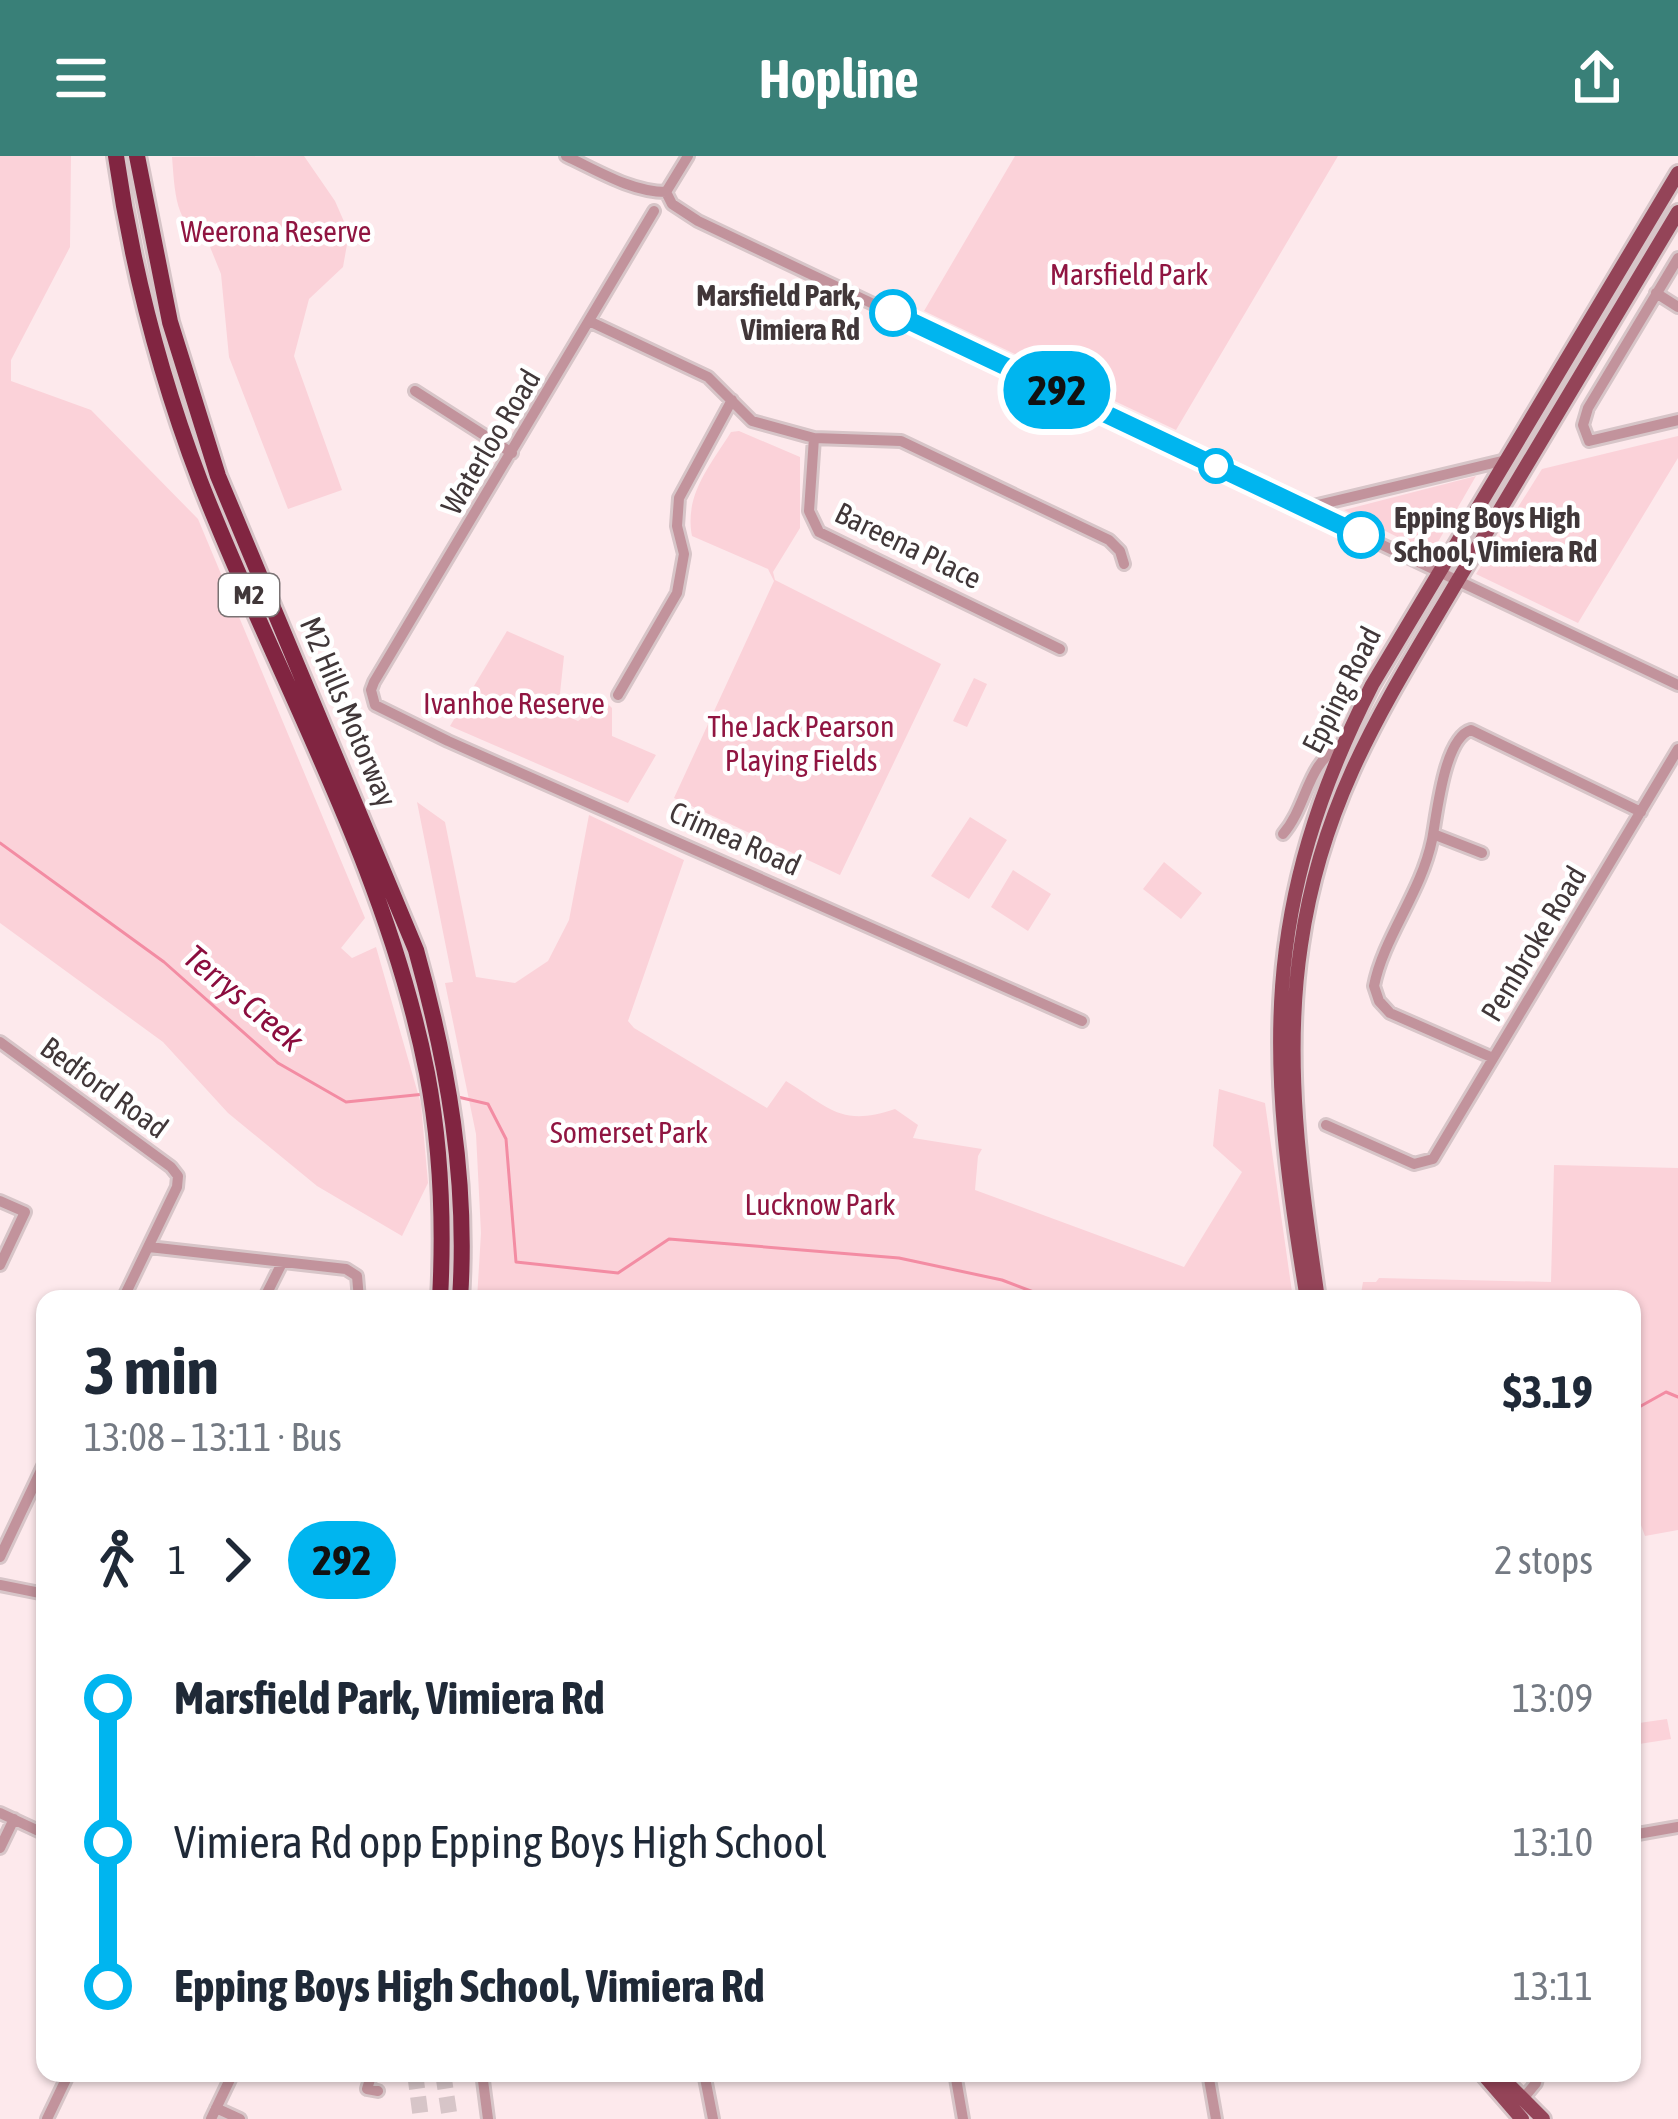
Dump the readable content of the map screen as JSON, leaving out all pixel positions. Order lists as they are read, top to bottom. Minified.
{"streets":{"highway":["M2","M2 Hills Motorway"],"main road":["Epping Road"],"street":["Waterloo Road","Bareena Place","Crimea Road","Pembroke Road","Bedford Road"]},"crossings":[["Waterloo Road","Crimea Road"]],"water":["Terrys Creek"],"parks":["Weerona Reserve","Marsfield Park","Ivanhoe Reserve","The Jack Pearson Playing Fields","Somerset Park","Lucknow Park"],"places":["Marsfield Park, Vimiera Rd","Epping Boys High School, Vimiera Rd"],"lines":["bus line 292"],"page":{"header":"Hopline","on_map":"292","heading":["3 min","13:08 – 13:11 · Bus","$3.19"],"legs":["1","292","2 stops"],"list":[{"name":"Marsfield Park, Vimiera Rd","value":"13:09"},{"name":"Vimiera Rd opp Epping Boys High School","value":"13:10"},{"name":"Epping Boys High School, Vimiera Rd","value":"13:11"}]}}
